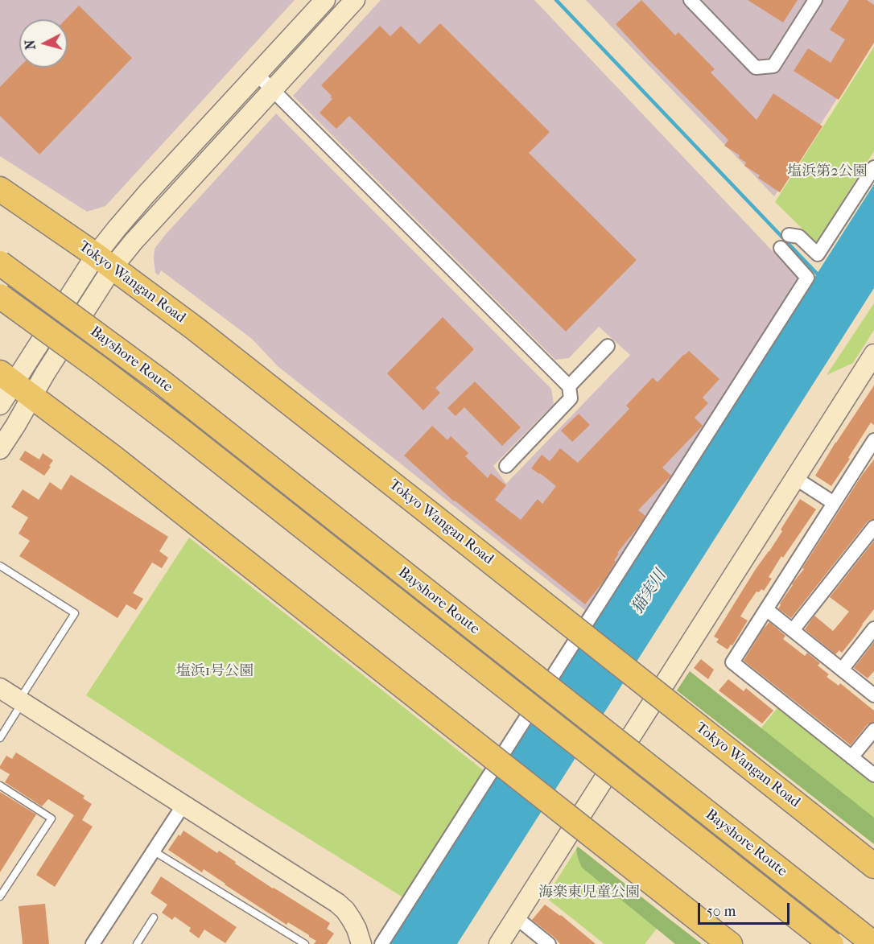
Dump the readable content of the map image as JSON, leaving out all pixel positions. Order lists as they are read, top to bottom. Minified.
{"streets":{"highway":["Tokyo Wangan Road","Bayshore Route"]},"water":["猫実川"],"parks":["塩浜第2公園","塩浜1号公園","海楽東児童公園"],"scale_bar":"50 m","north":"left"}
